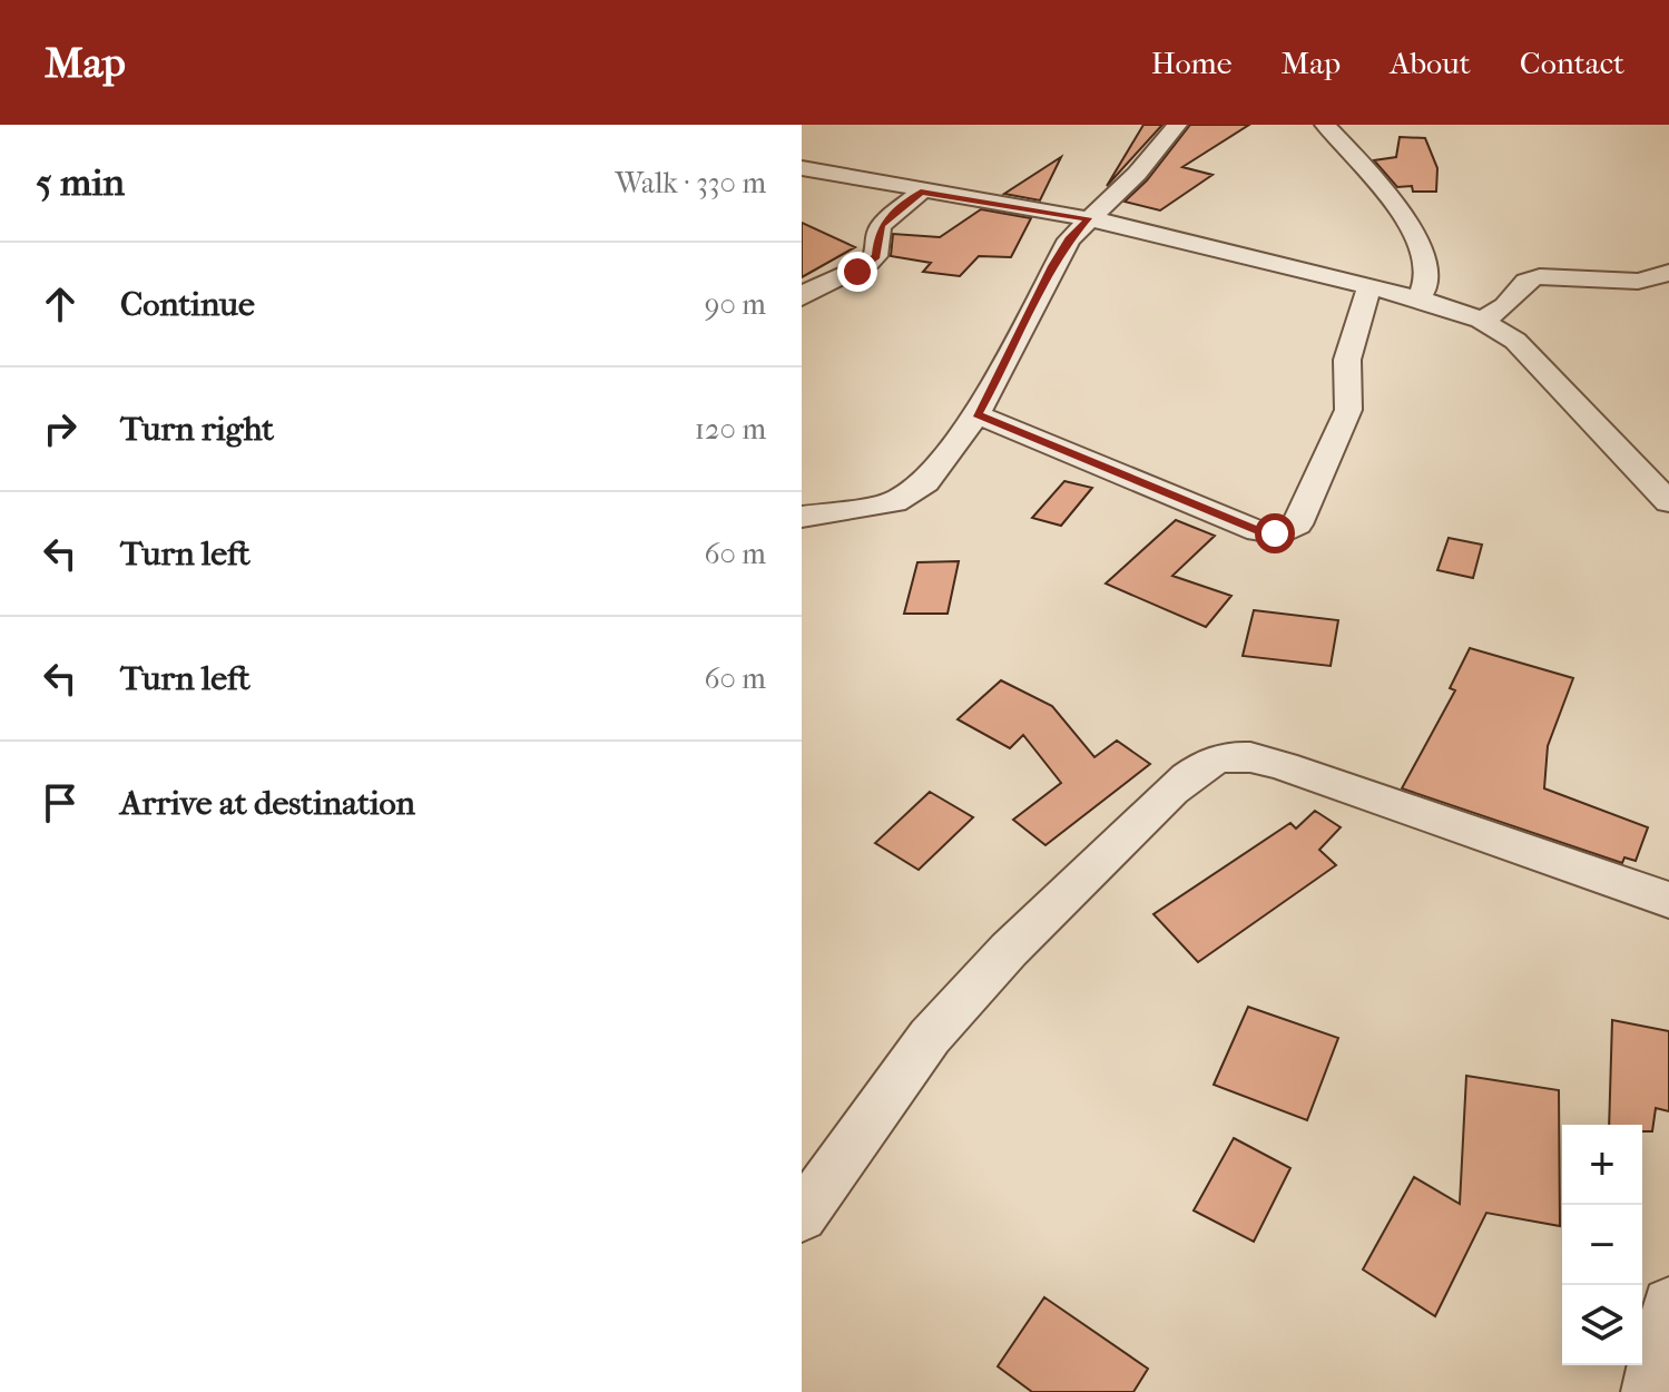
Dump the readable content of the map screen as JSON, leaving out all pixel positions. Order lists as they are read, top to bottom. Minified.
{"page":{"header":"Map","nav":["Home","Map","About","Contact"],"heading":["5 min","Walk · 330 m"],"list":[["Continue","90 m"],["Turn right","120 m"],["Turn left","60 m"],["Turn left","60 m"],"Arrive at destination"],"map_buttons":["+","−"]}}
